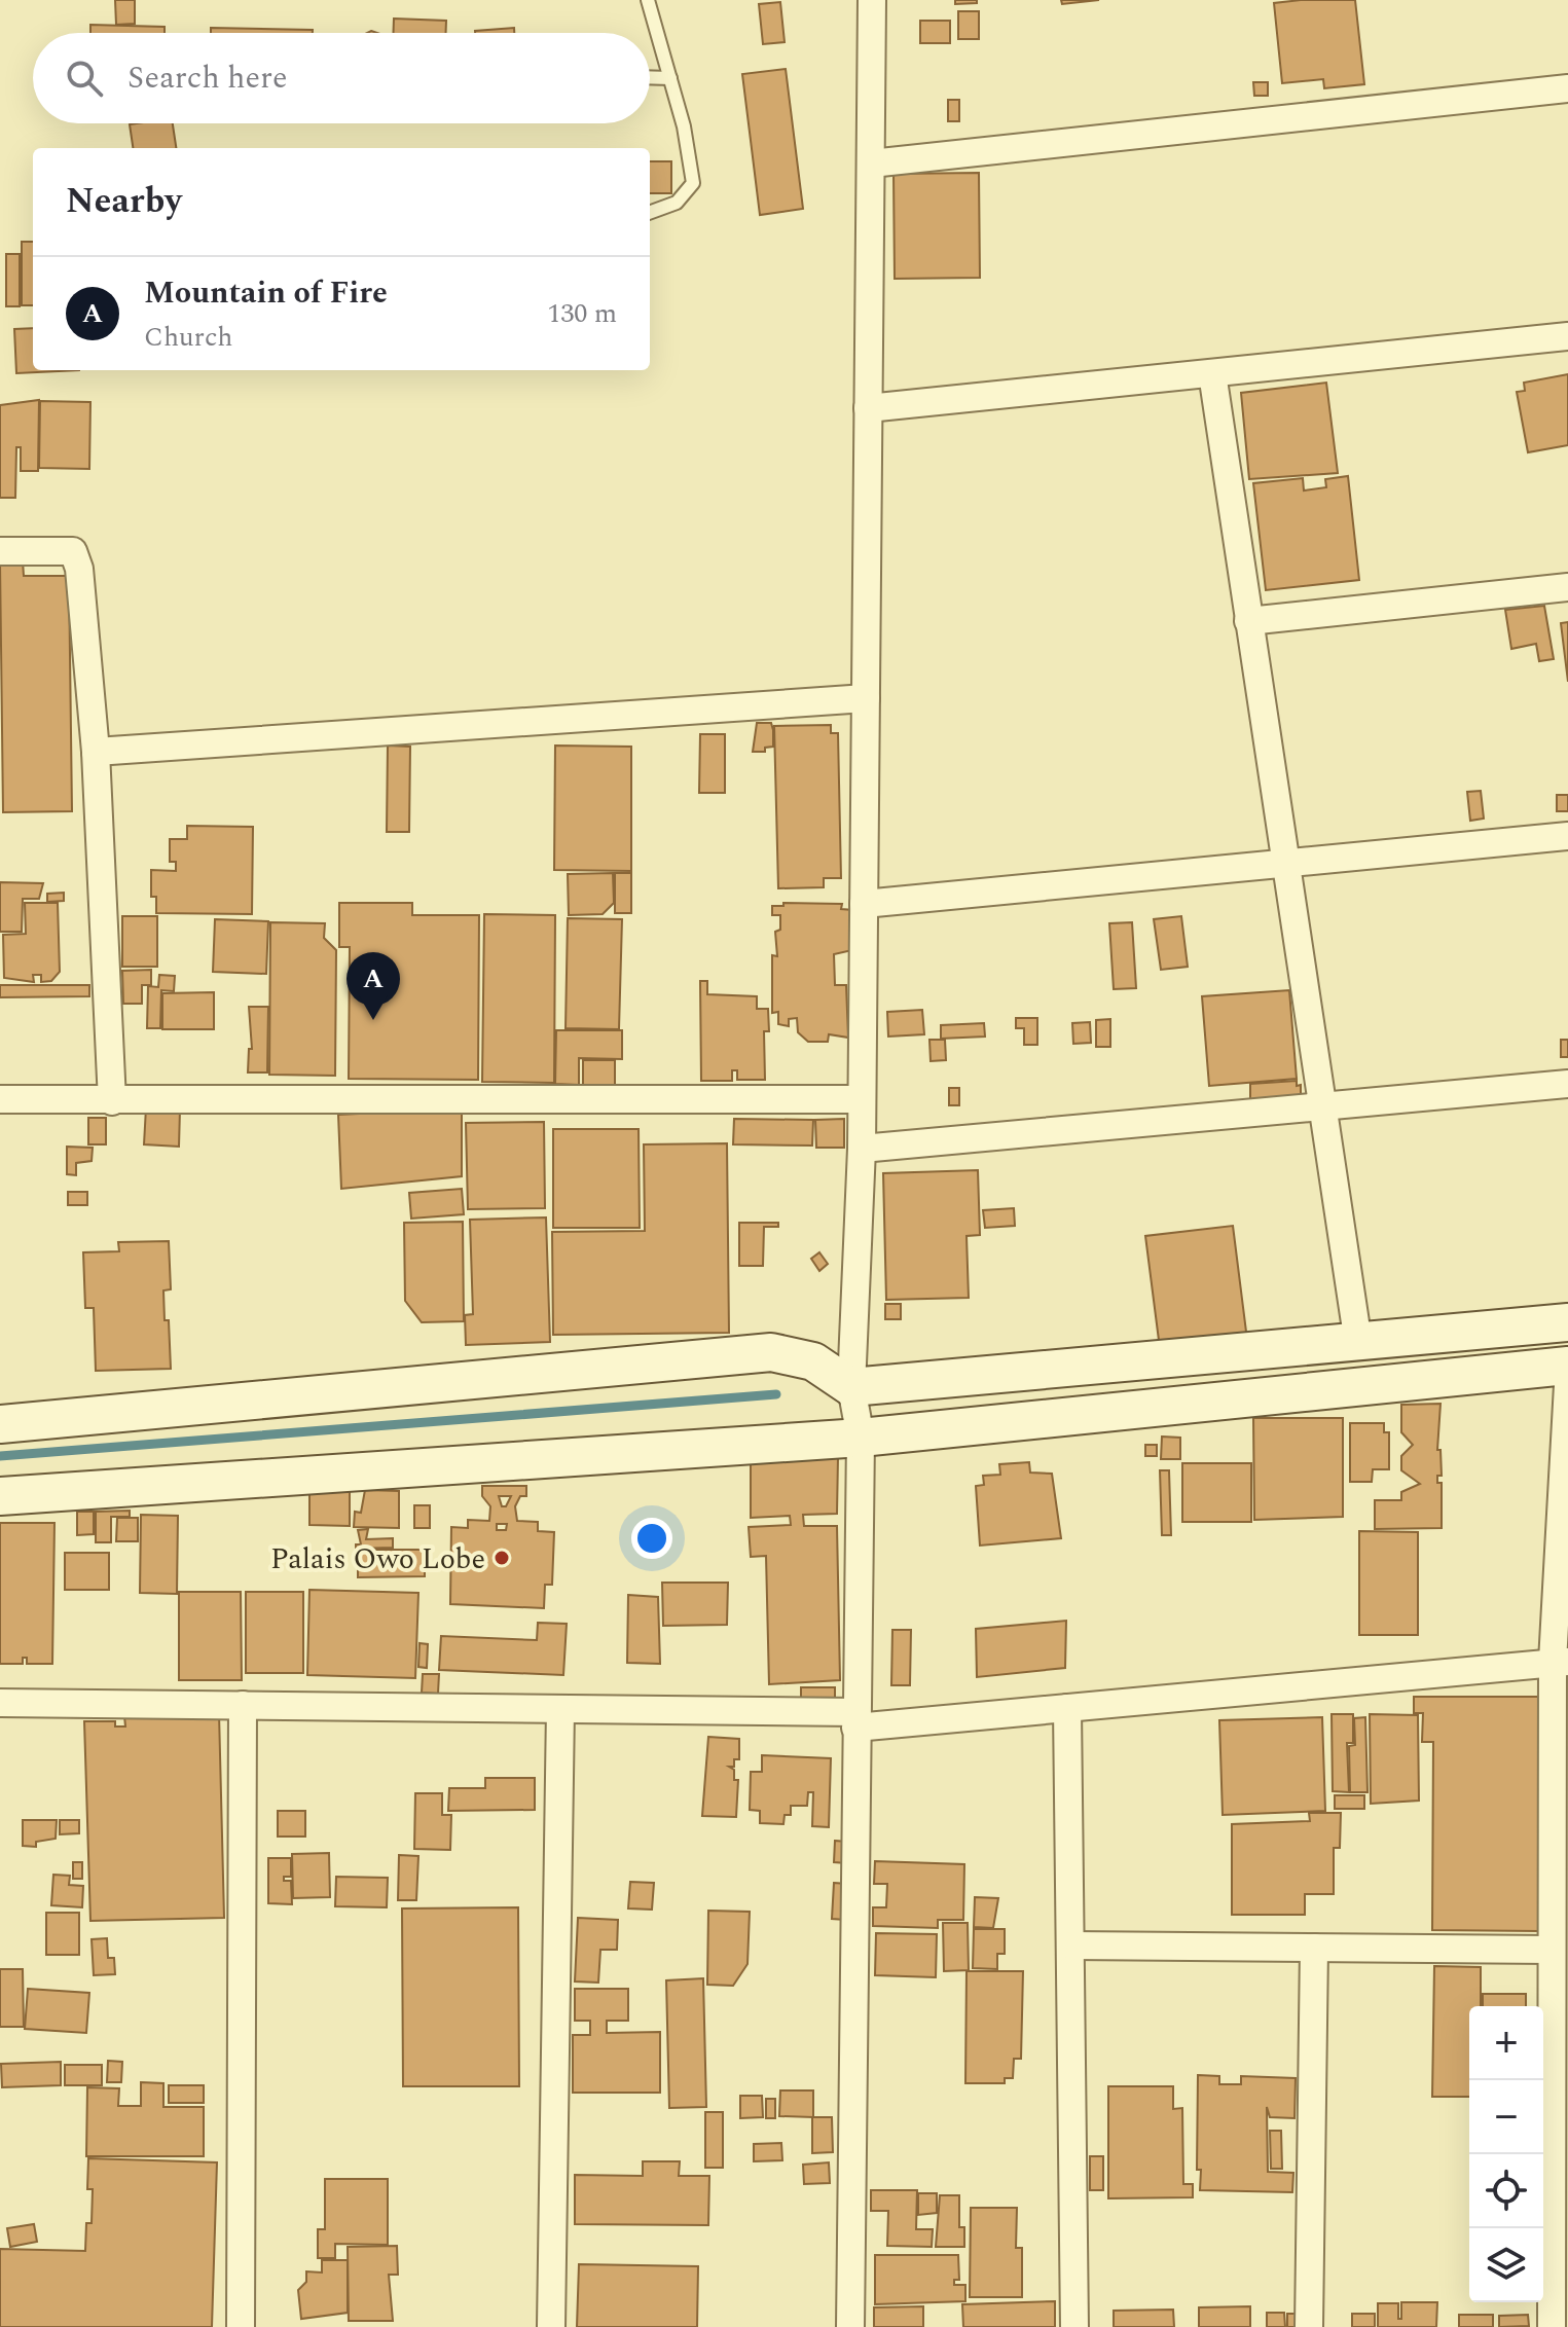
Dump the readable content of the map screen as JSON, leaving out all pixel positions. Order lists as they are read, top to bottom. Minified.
{"places":["Palais Owo Lobe"],"page":{"search":"Search here","heading":"Nearby","list":[{"mark":"A","name":"Mountain of Fire","note":"Church","value":"130 m"}],"pins":"A","map_buttons":["+","−"]}}
